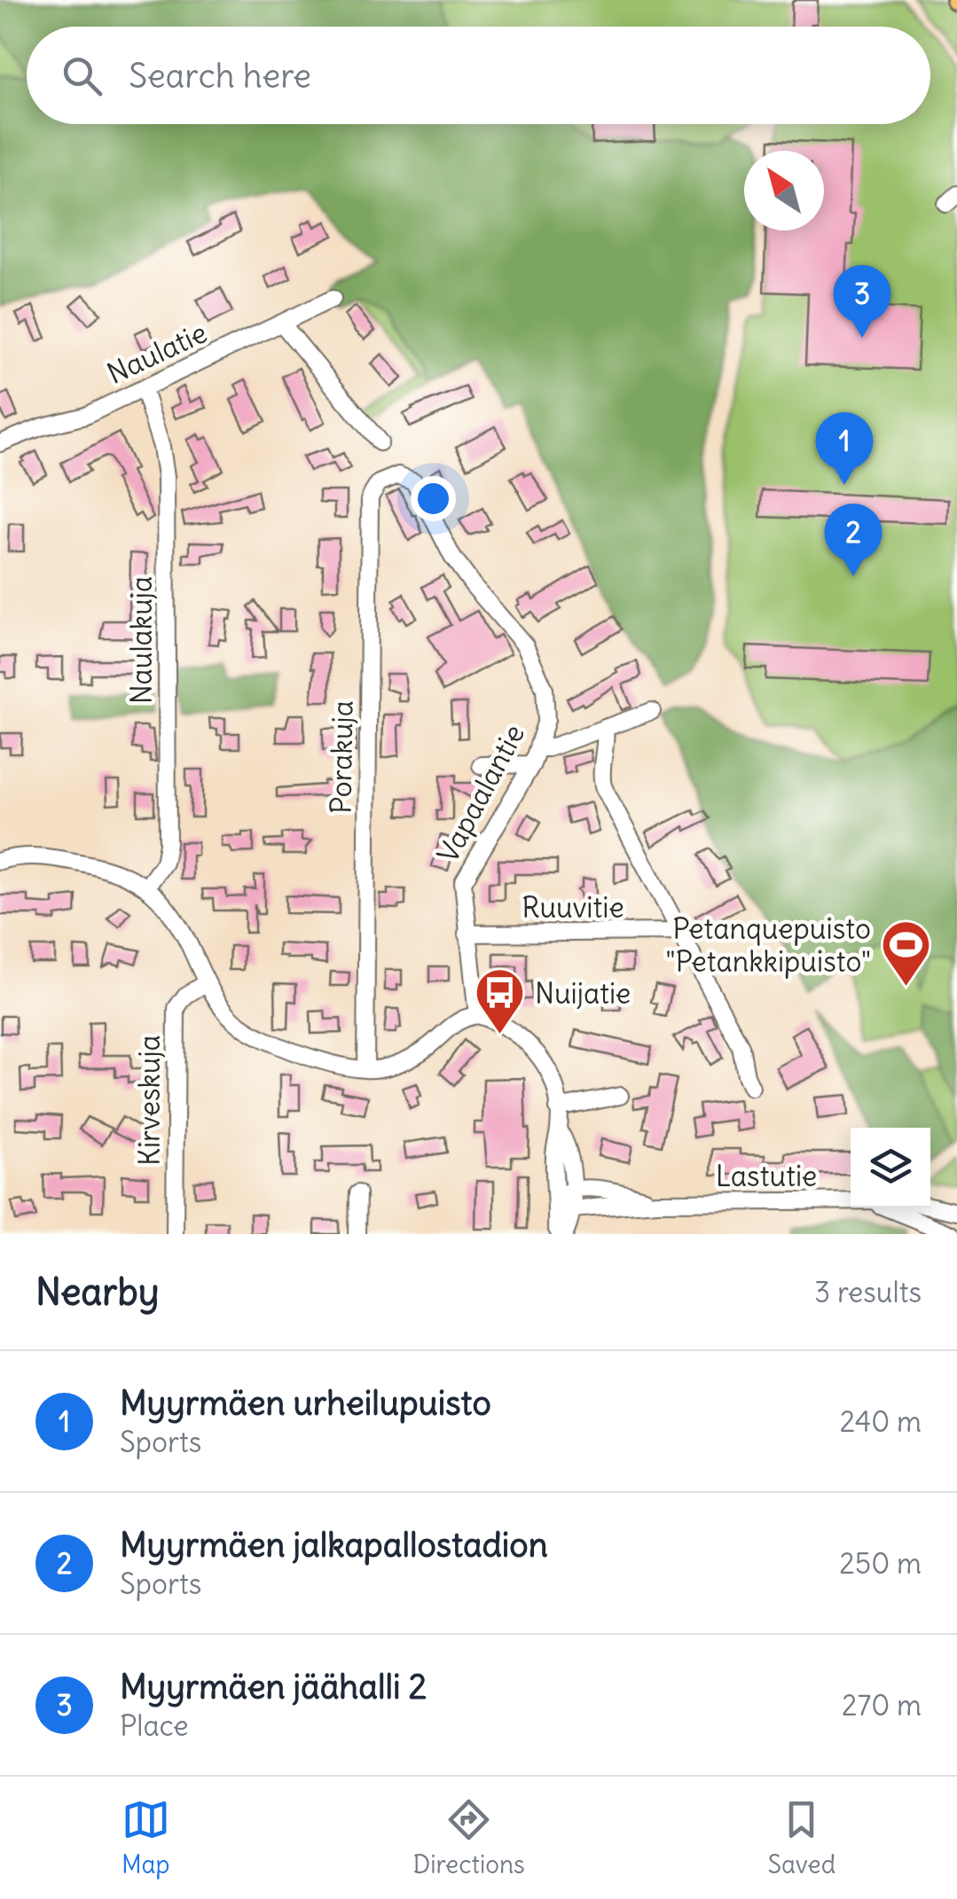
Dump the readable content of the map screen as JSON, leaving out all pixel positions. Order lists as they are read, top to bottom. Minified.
{"streets":{"street":["Naulatie","Naulakuja","Porakuja","Vapaalantie","Ruuvitie","Kirveskuja","Lastutie"]},"crossings":[["Naulatie","Naulakuja"],["Porakuja","Vapaalantie"],["Vapaalantie","Ruuvitie"]],"places":{"sports":["Petanquepuisto \"Petankkipuisto\""],"bus stop":["Nuijatie"]},"north":"top left","page":{"search":"Search here","pins":["3","1","2"],"heading":["Nearby","3 results"],"list":[{"mark":"1","name":"Myyrmäen urheilupuisto","note":"Sports","value":"240 m"},{"mark":"2","name":"Myyrmäen jalkapallostadion","note":"Sports","value":"250 m"},{"mark":"3","name":"Myyrmäen jäähalli 2","note":"Place","value":"270 m"}],"nav":["Map","Directions","Saved"]}}
